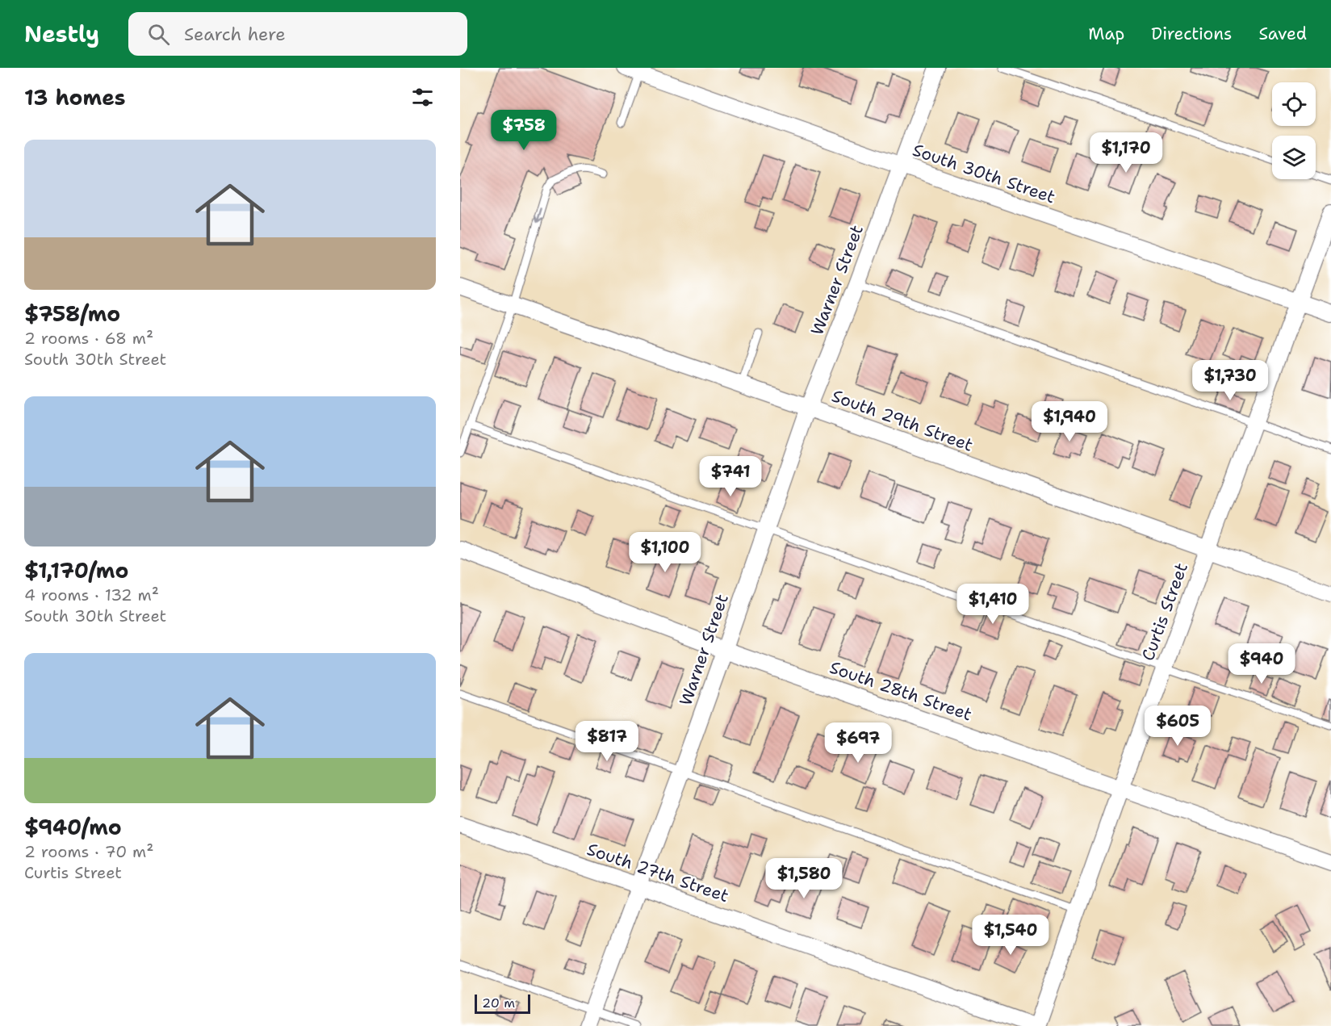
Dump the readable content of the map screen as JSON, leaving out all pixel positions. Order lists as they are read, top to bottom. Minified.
{"streets":{"street":["South 30th Street","Warner Street","South 29th Street","Curtis Street","South 28th Street","South 27th Street"]},"crossings":[["South 30th Street","Warner Street"],["South 30th Street","Curtis Street"],["Warner Street","South 29th Street"],["Warner Street","South 28th Street"],["Warner Street","South 27th Street"],["South 29th Street","Curtis Street"],["Curtis Street","South 28th Street"],["Curtis Street","South 27th Street"]],"scale_bar":"20 m","page":{"header":"Nestly","search":"Search here","nav":["Map","Directions","Saved"],"heading":"13 homes","price":["$758","$1,170","$1,730","$1,940","$741","$1,100","$1,410","$940","$605","$817","$697","$1,580","$1,540"],"list":[{"name":"$758/mo","note":"2 rooms · 68 m² · South 30th Street"},{"name":"$1,170/mo","note":"4 rooms · 132 m² · South 30th Street"},{"name":"$940/mo","note":"2 rooms · 70 m² · Curtis Street"}],"scale":"20 m"}}
